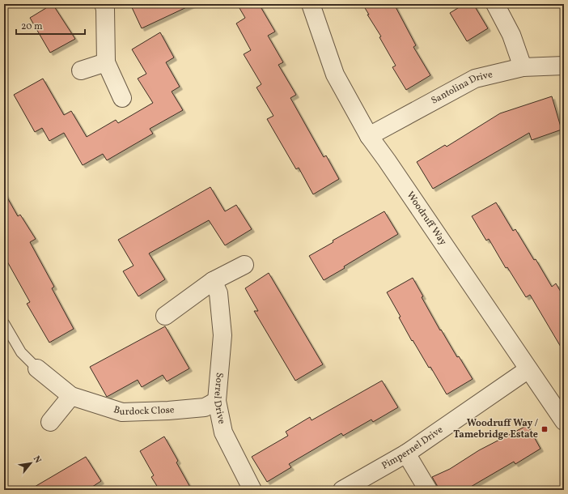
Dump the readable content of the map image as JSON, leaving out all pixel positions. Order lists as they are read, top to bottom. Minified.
{"streets":{"street":["Santolina Drive","Woodruff Way","Sorrel Drive","Burdock Close","Pimpernel Drive"]},"crossings":[["Santolina Drive","Woodruff Way"],["Woodruff Way","Pimpernel Drive"],["Sorrel Drive","Burdock Close"]],"places":{"transit":["Woodruff Way / Tamebridge Estate"]},"scale_bar":"20 m","north":"top right"}
